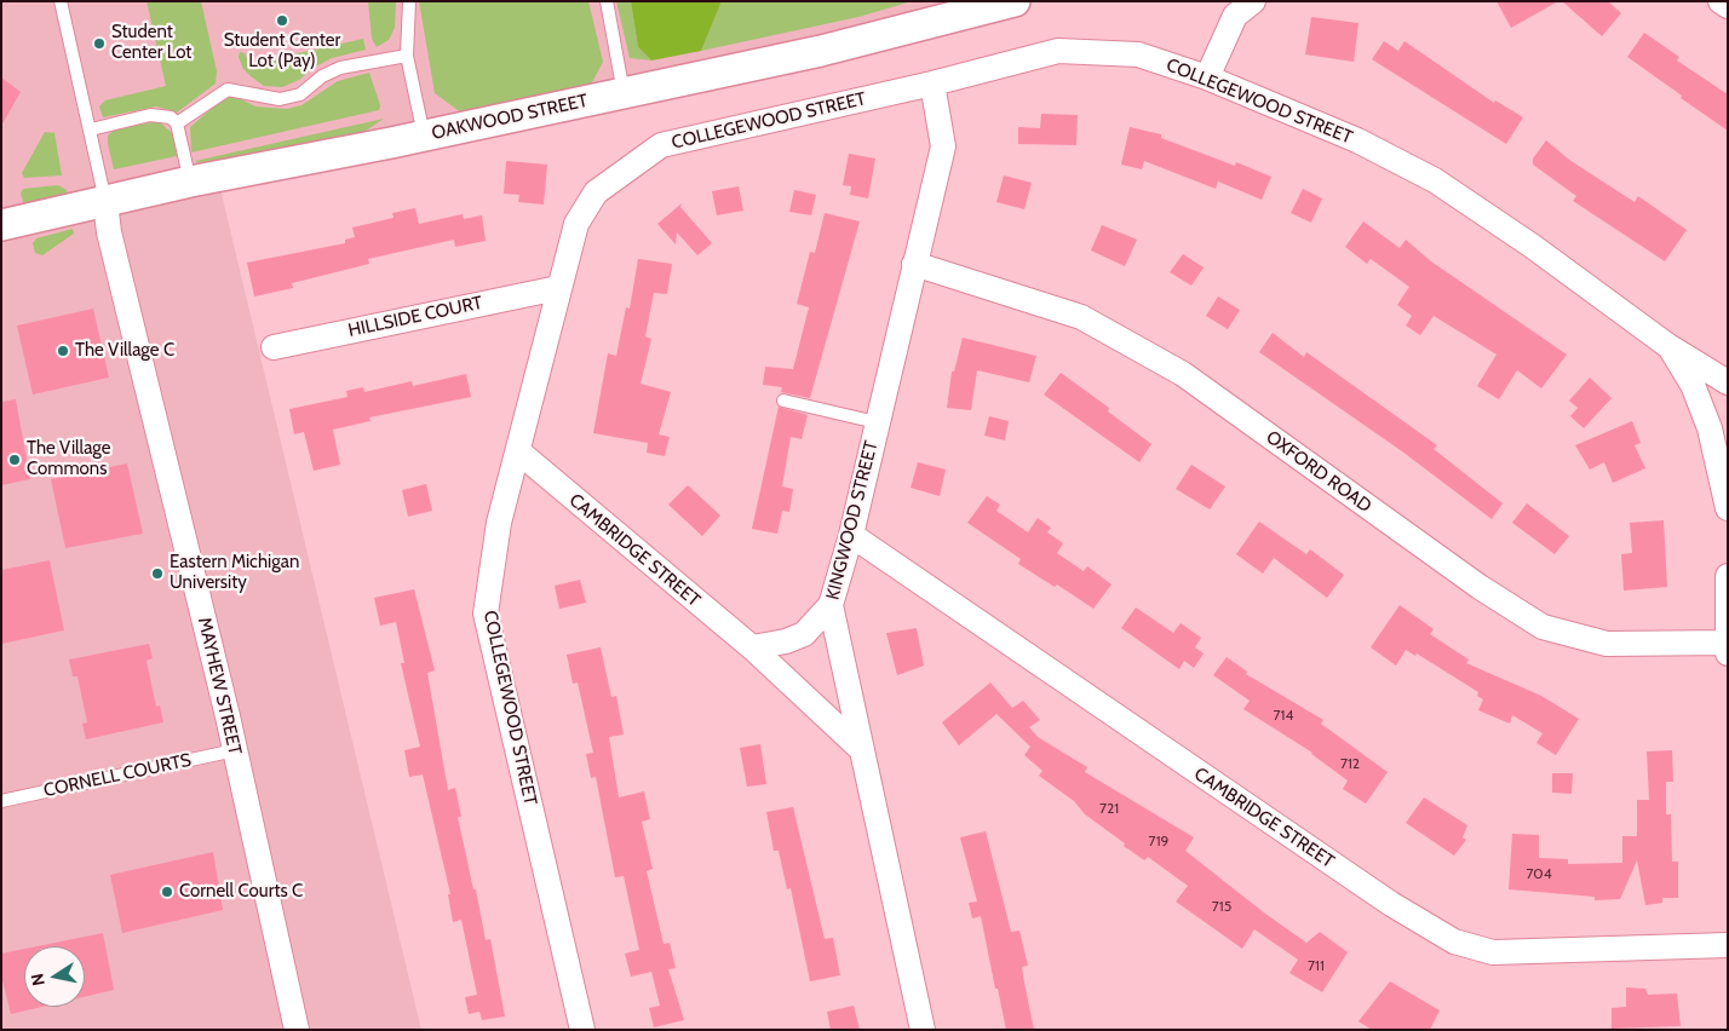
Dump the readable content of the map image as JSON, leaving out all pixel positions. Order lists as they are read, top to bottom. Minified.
{"streets":{"street":["COLLEGEWOOD STREET","OAKWOOD STREET","HILLSIDE COURT","OXFORD ROAD","KINGWOOD STREET","CAMBRIDGE STREET","MAYHEW STREET"],"lane":["CORNELL COURTS"]},"crossings":[["COLLEGEWOOD STREET","HILLSIDE COURT"],["COLLEGEWOOD STREET","KINGWOOD STREET"],["COLLEGEWOOD STREET","CAMBRIDGE STREET"],["OAKWOOD STREET","MAYHEW STREET"],["OXFORD ROAD","KINGWOOD STREET"],["KINGWOOD STREET","CAMBRIDGE STREET"],["MAYHEW STREET","CORNELL COURTS"]],"places":["Student Center Lot (Pay)","Student Center Lot","The Village C","The Village Commons","Eastern Michigan University","Cornell Courts C"],"house_numbers":["714","712","721","719","704","715","711"],"north":"left"}
